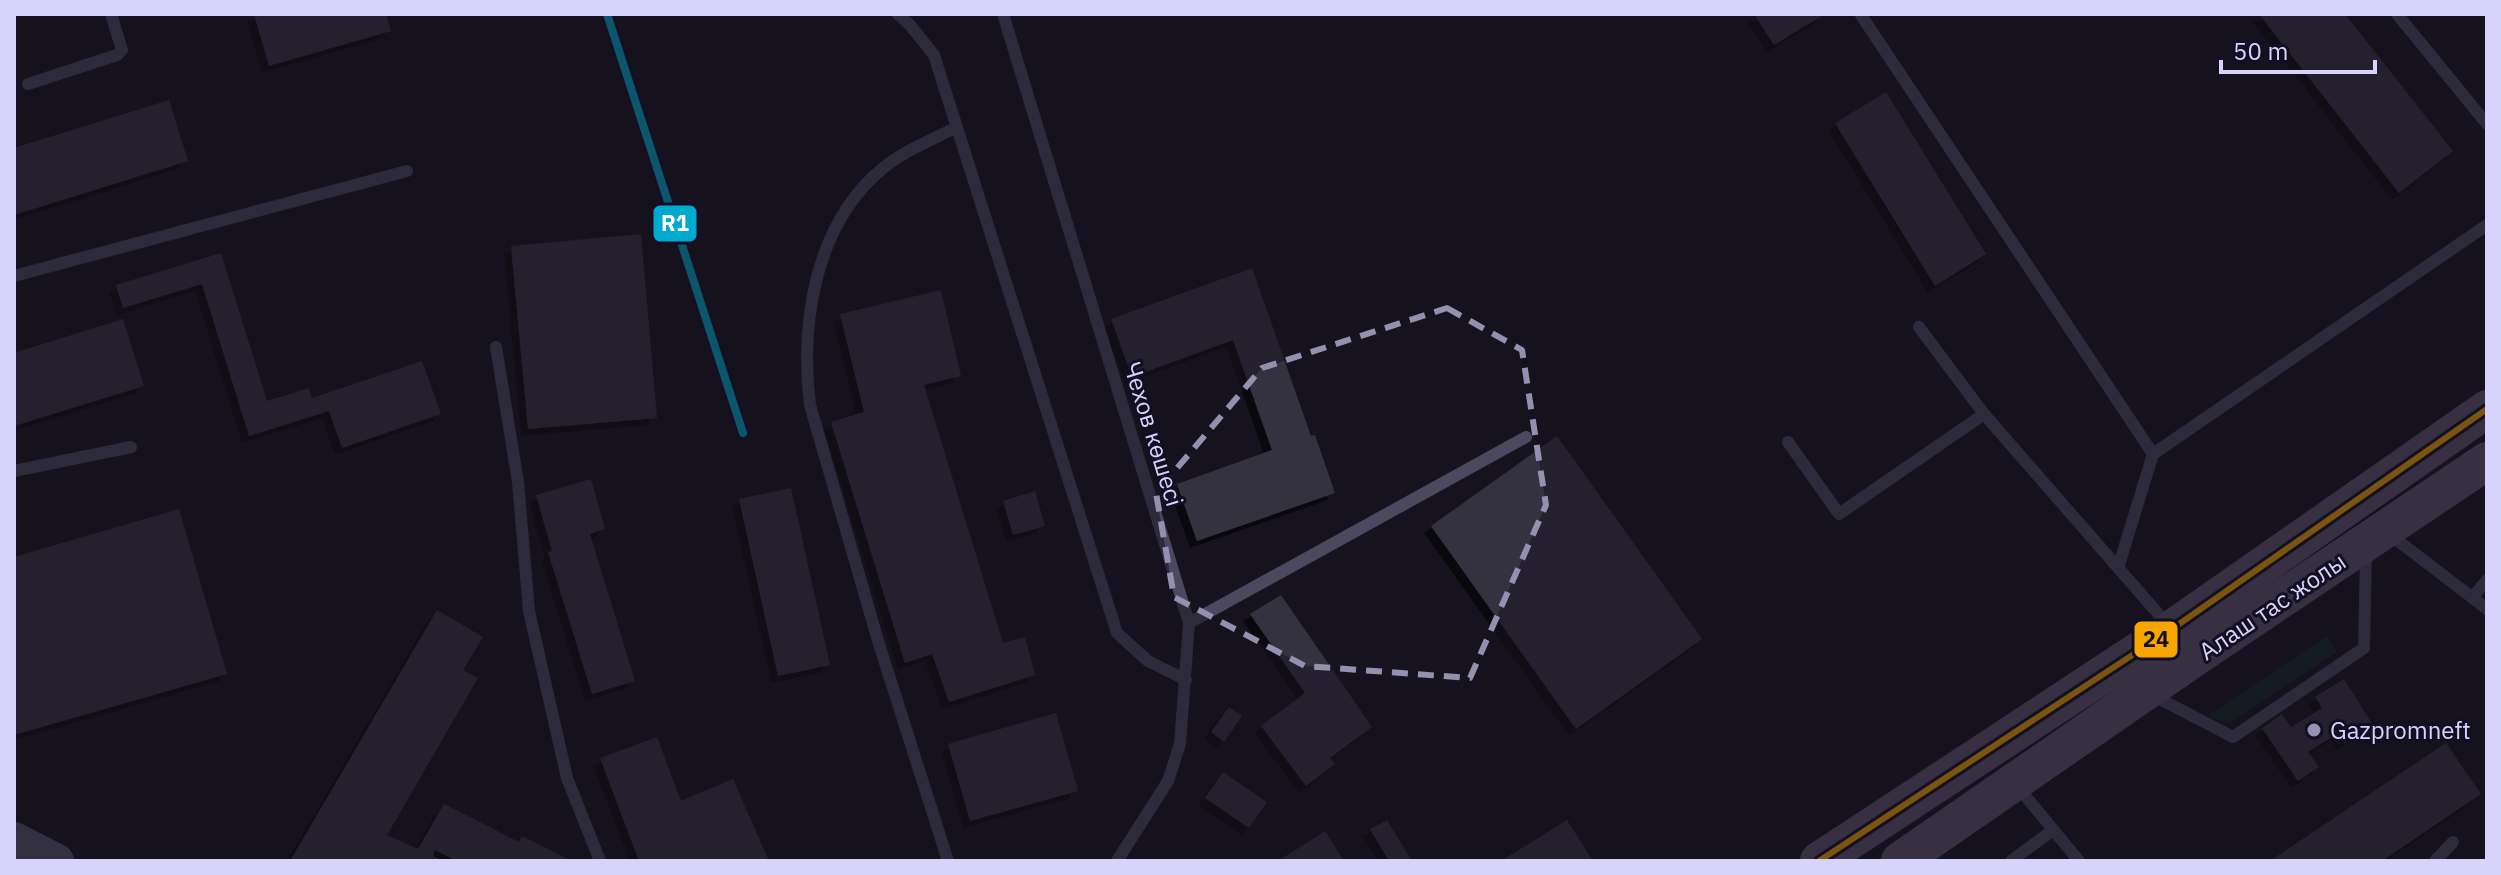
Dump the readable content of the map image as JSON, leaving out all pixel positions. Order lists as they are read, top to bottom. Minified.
{"streets":{"main road":["Алаш тас жолы"],"lane":["Чехов көшесі"]},"places":["Gazpromneft"],"lines":["transit line R1","transit line 24"],"scale_bar":"50 m"}
